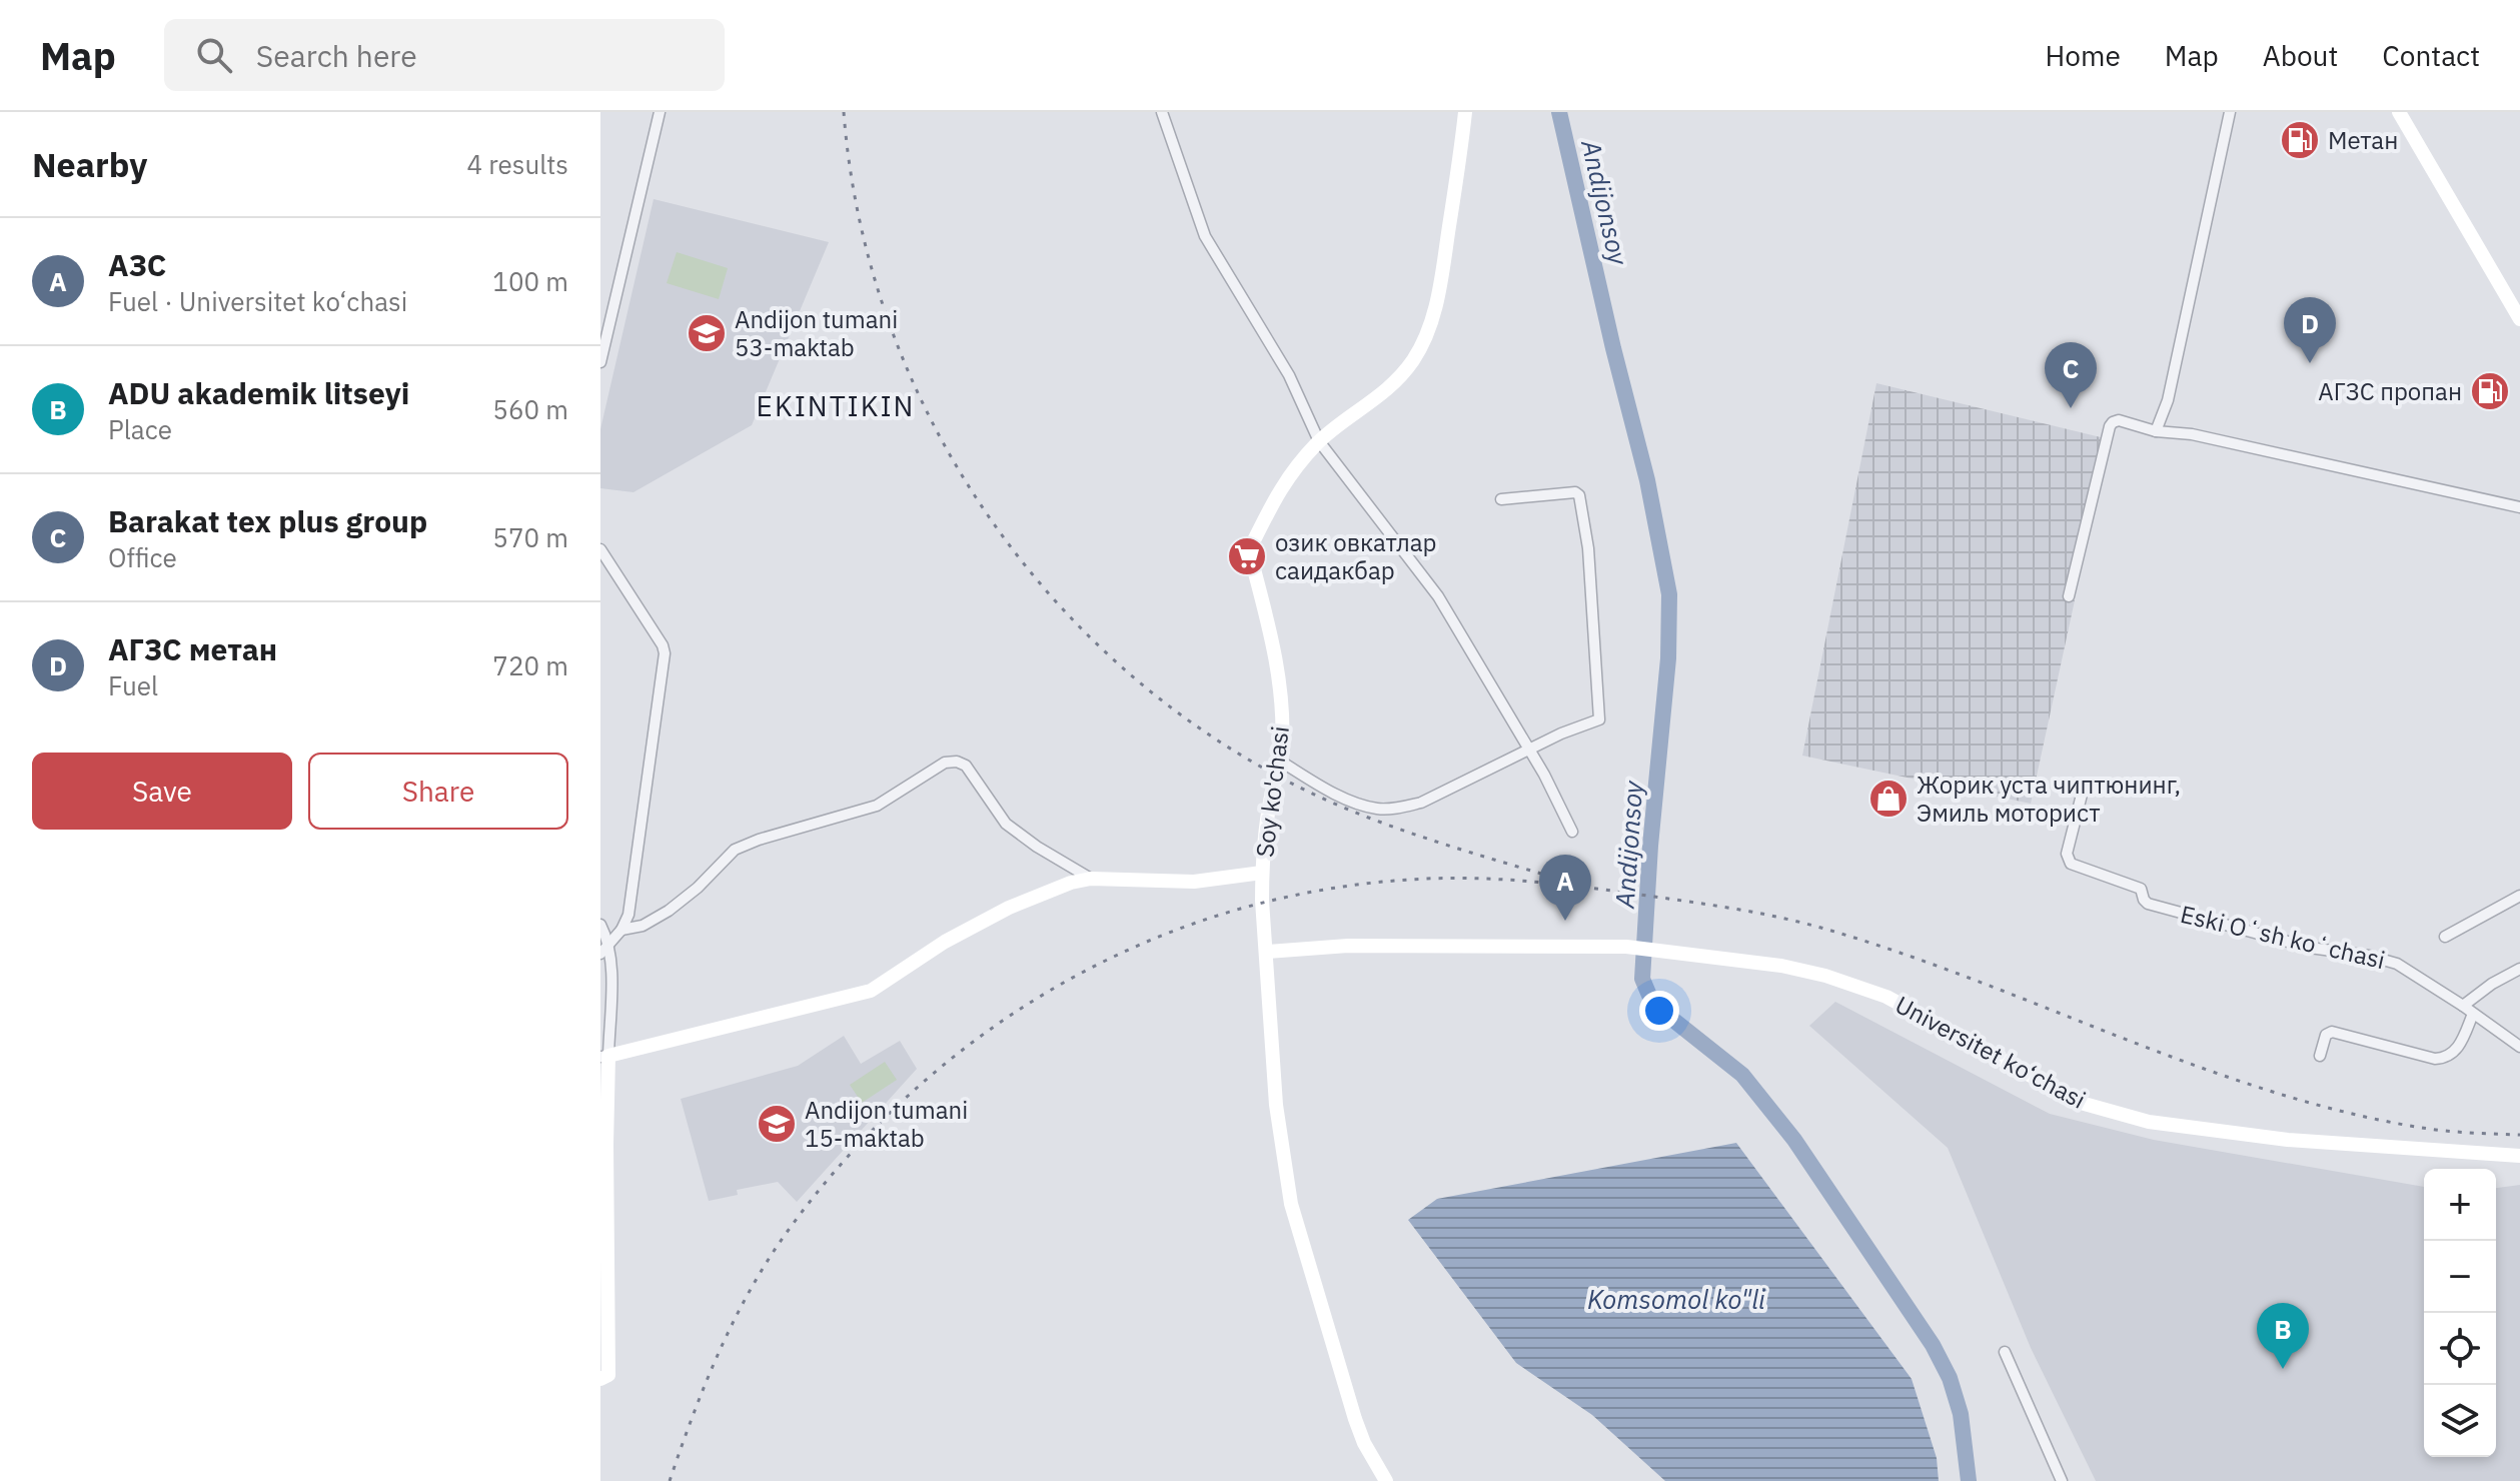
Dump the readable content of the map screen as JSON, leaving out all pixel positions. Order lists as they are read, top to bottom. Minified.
{"streets":{"main road":["Soy ko'chasi","Universitet kо‘chasi"],"street":["Eski Oʻsh koʻchasi"]},"crossings":[["Soy ko'chasi","Universitet kо‘chasi"]],"districts":["EKINTIKIN"],"water":["Andijonsoy","Komsomol ko\"li"],"places":{"fuel station":["Метан","АГЗС пропан"],"school or university":["Andijon tumani 53-maktab","Andijon tumani 15-maktab"],"supermarket":["озик овкатлар саидакбар"],"shop":["Жорик уста чиптюнинг, Эмиль моторист"]},"page":{"header":"Map","search":"Search here","nav":["Home","Map","About","Contact"],"heading":["Nearby","4 results"],"list":[{"mark":"A","name":"АЗС","note":"Fuel · Universitet kо‘chasi","value":"100 m"},{"mark":"B","name":"ADU akademik litseyi","note":"Place","value":"560 m"},{"mark":"C","name":"Barakat tex plus group","note":"Office","value":"570 m"},{"mark":"D","name":"АГЗС метан","note":"Fuel","value":"720 m"}],"pins":["D","C","A","B"],"buttons":["Save","Share"],"map_buttons":["+","−"]}}
